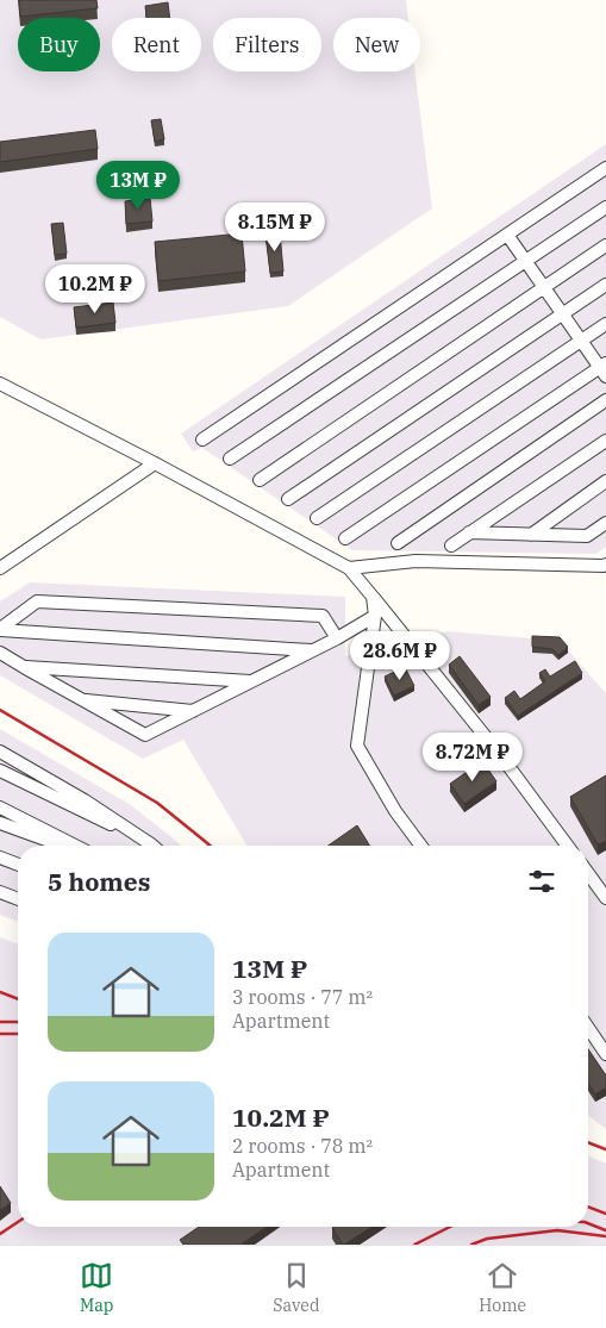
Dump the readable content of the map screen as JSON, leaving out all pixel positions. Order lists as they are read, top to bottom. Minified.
{"page":{"chip":["Buy","Rent","Filters","New"],"price":["13M ₽","8.15M ₽","10.2M ₽","28.6M ₽","8.72M ₽"],"heading":"5 homes","list":[{"name":"13M ₽","note":"3 rooms · 77 m² · Apartment"},{"name":"10.2M ₽","note":"2 rooms · 78 m² · Apartment"}],"tabs":["Map","Saved","Home"]}}
